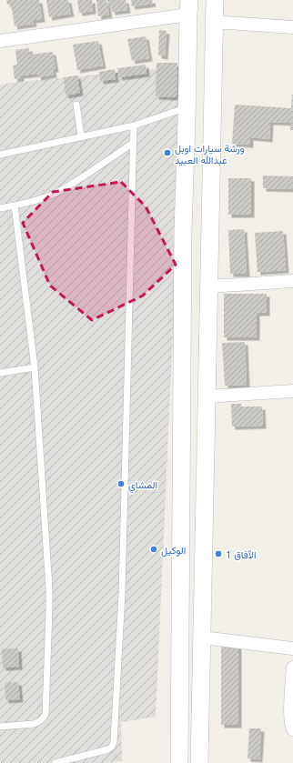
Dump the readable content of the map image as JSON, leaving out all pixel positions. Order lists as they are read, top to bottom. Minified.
{"places":["ورشة سيارات اوبل عبدالله العبيد","المشاي","الوكيل","الآفاق 1"]}
